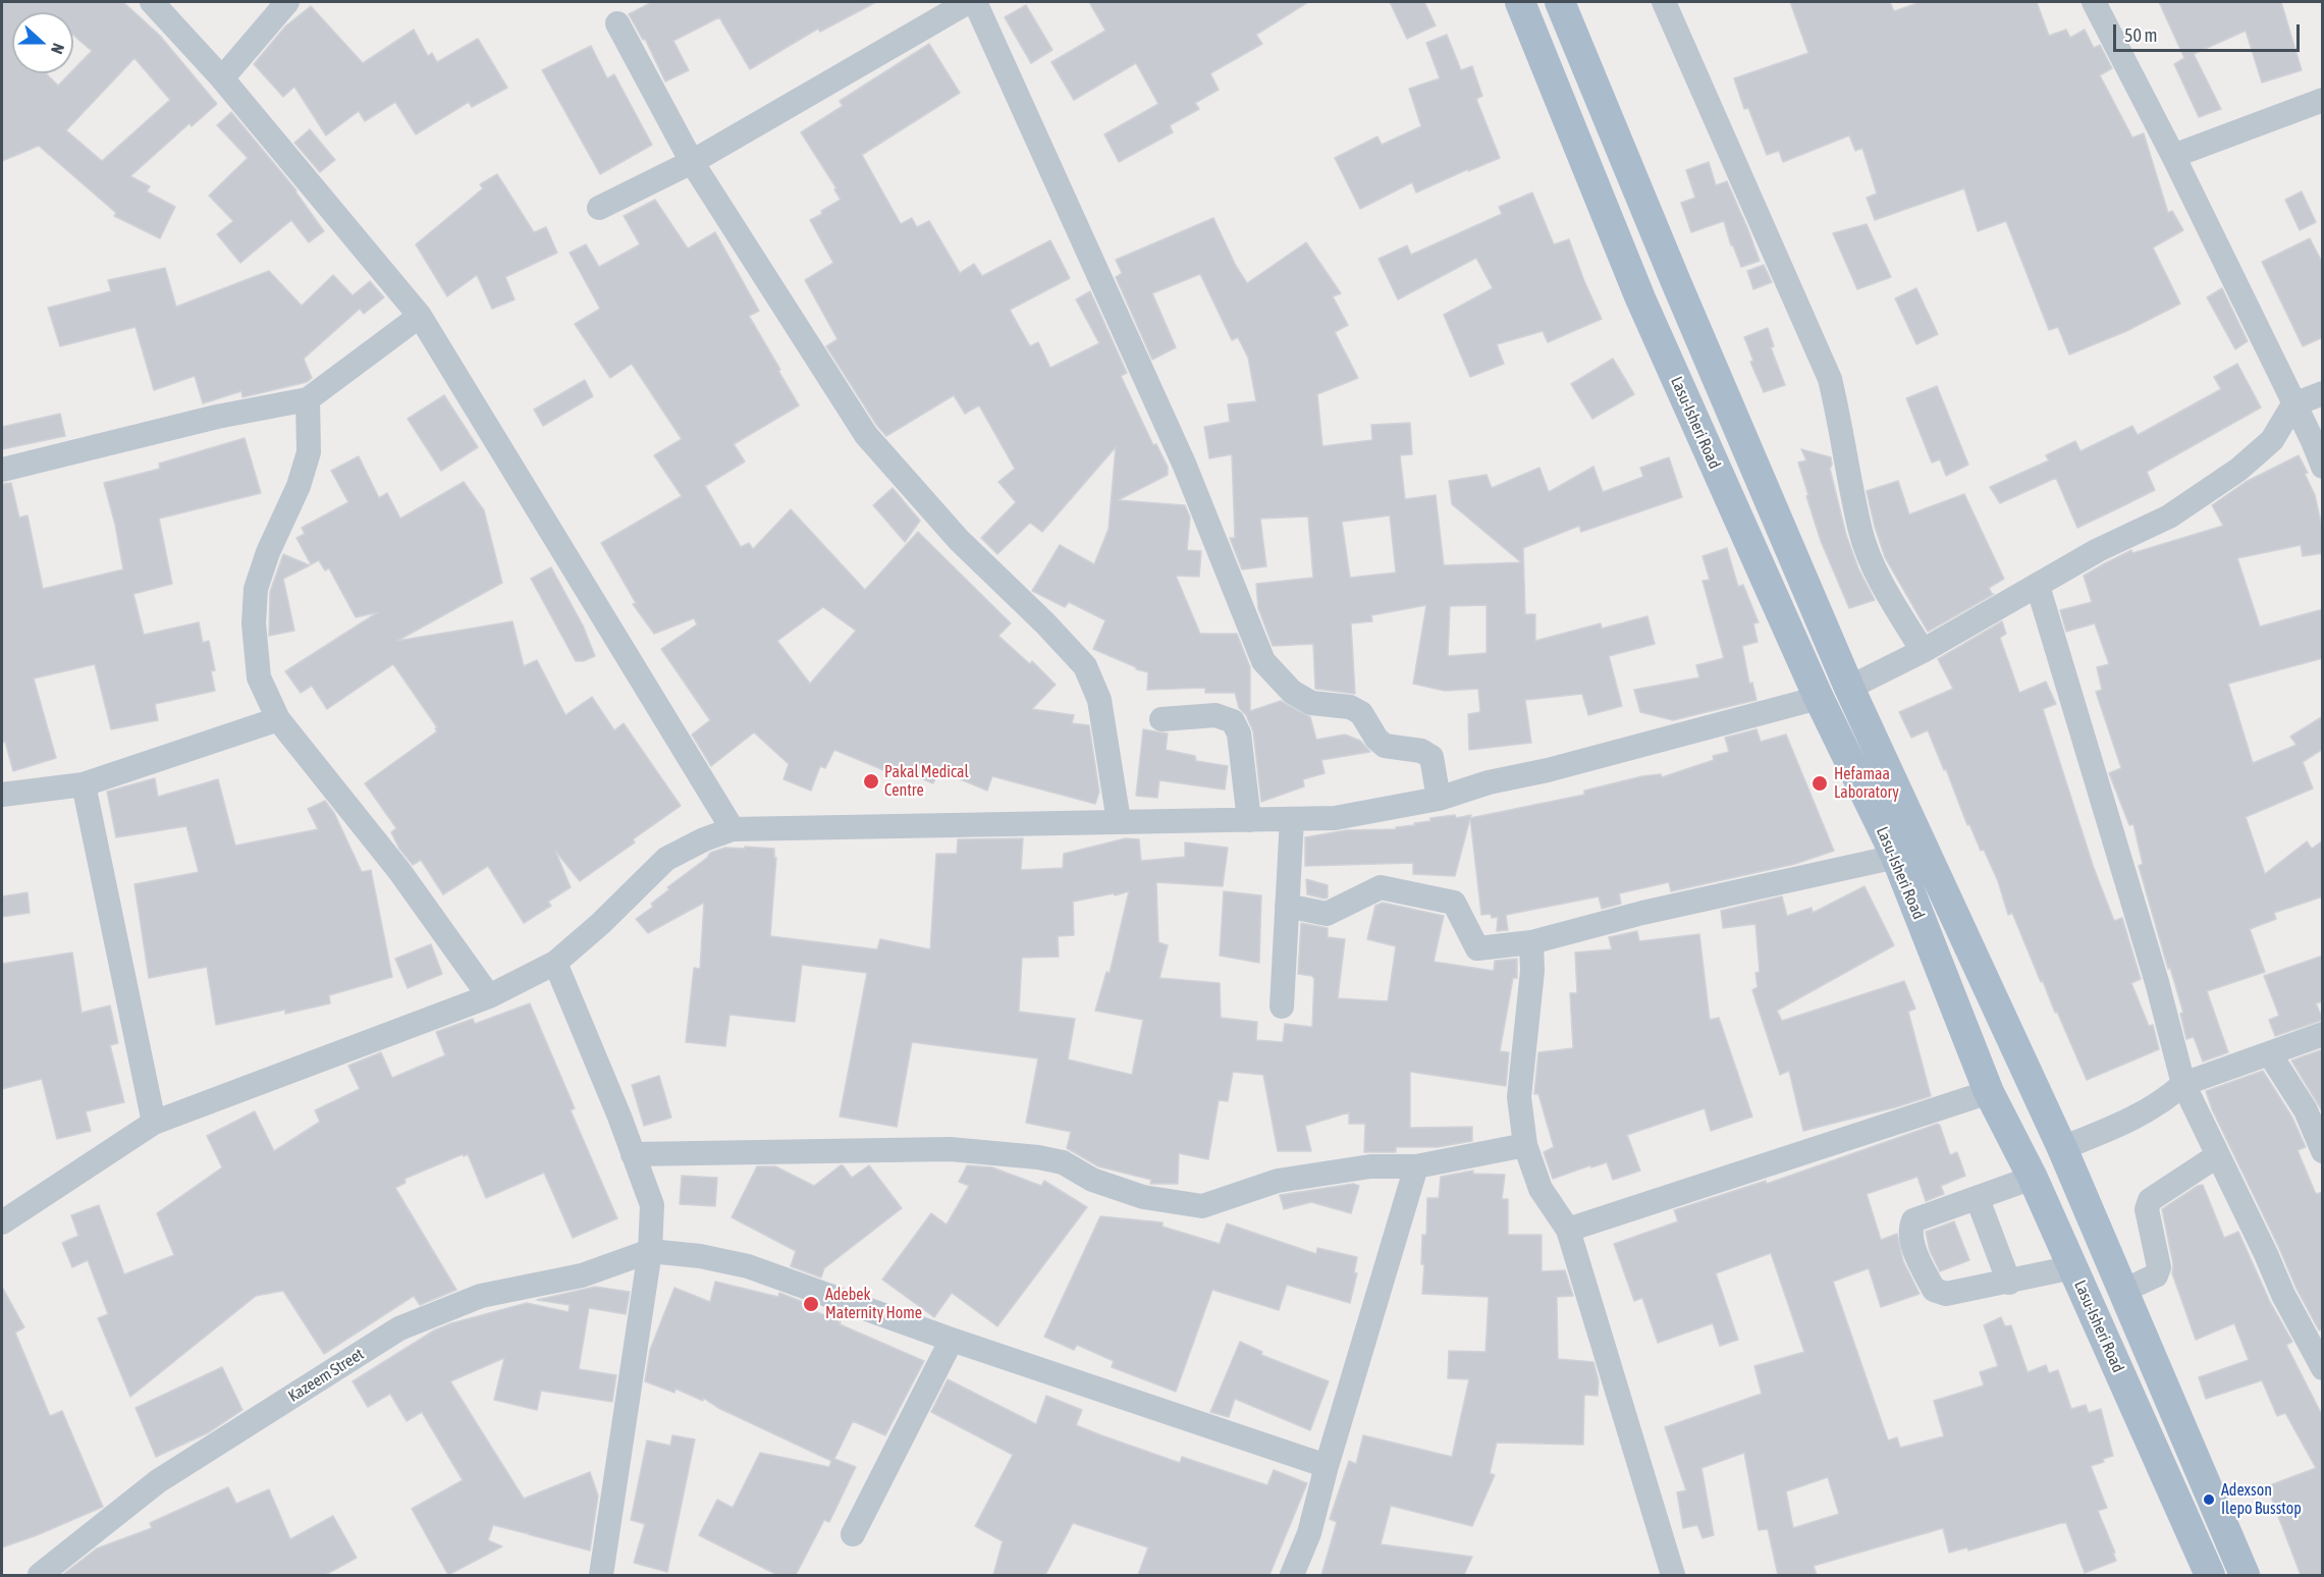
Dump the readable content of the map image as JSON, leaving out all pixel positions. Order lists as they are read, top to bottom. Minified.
{"streets":{"main road":["Lasu-Isheri Road"],"street":["Kazeem Street"]},"places":["Pakal Medical Centre","Hefamaa Laboratory","Adebek Maternity Home","Adexson Ilepo Busstop"],"scale_bar":"50 m","north":"right"}
